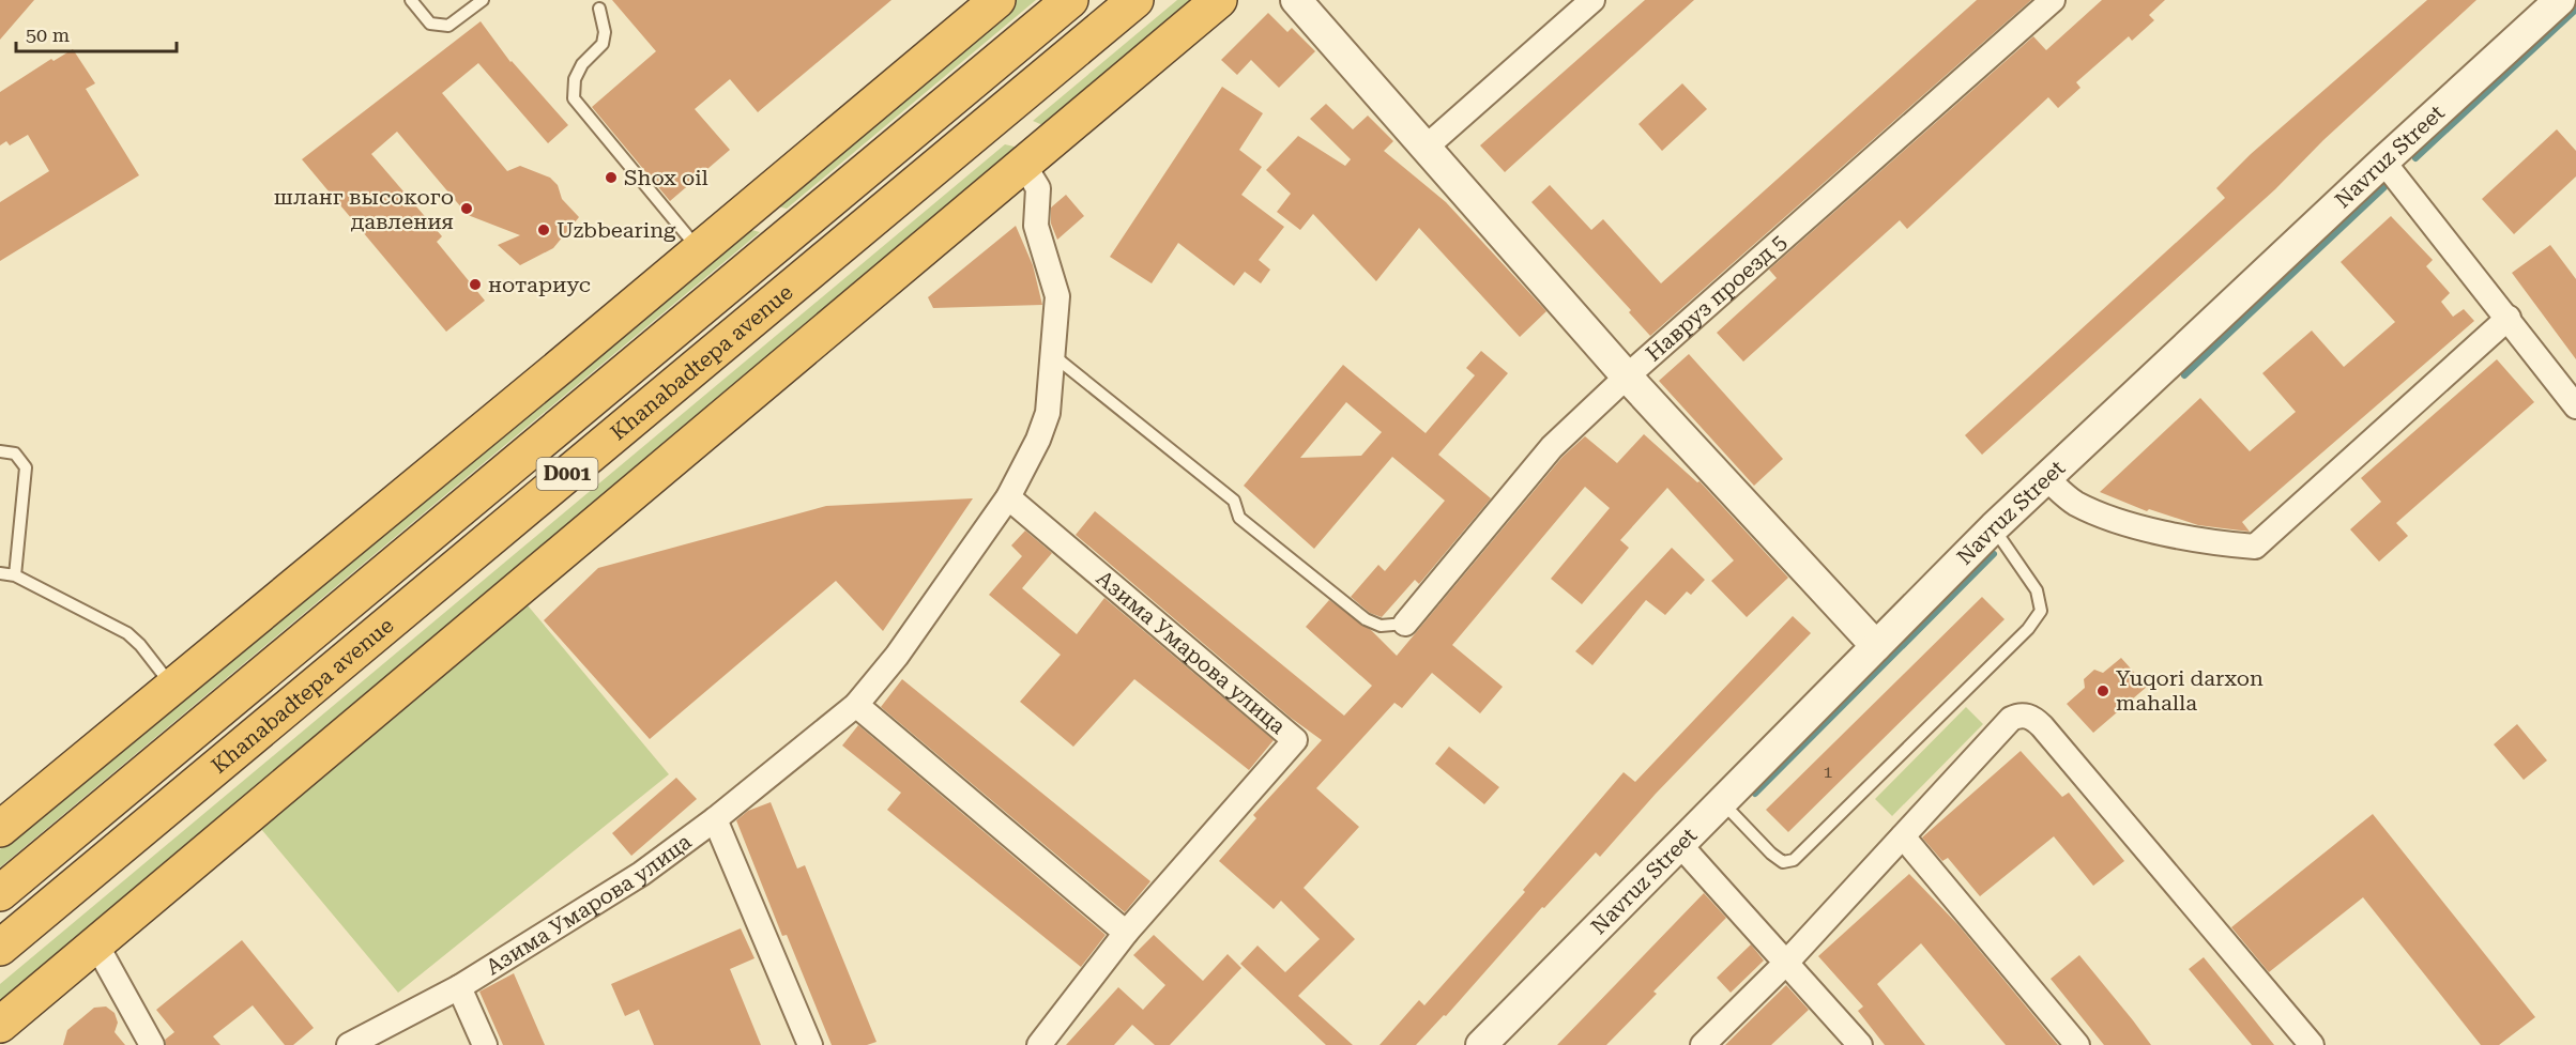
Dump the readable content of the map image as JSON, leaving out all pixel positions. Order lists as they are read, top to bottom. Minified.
{"streets":{"highway":["Khanabadtepa avenue","D001"],"street":["Navruz Street","Навруз проезд 5","Азима Умарова улица"]},"places":["Shox oil","шланг высокого давления","Uzbbearing","нотариус","Yuqori darxon mahalla"],"house_numbers":["1"],"scale_bar":"50 m"}
